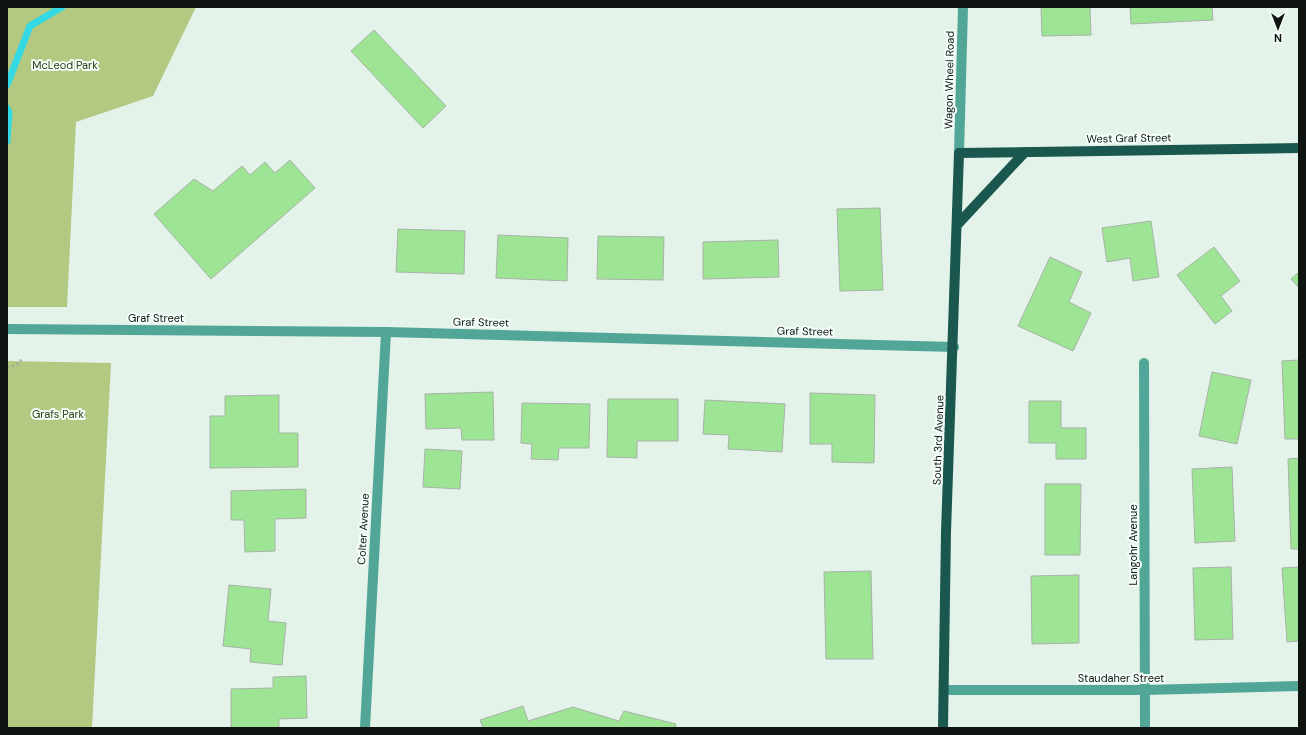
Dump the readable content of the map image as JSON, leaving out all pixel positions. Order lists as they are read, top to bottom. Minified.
{"streets":{"main road":["West Graf Street","South 3rd Avenue"],"street":["Wagon Wheel Road","Graf Street","Colter Avenue","Langohr Avenue","Staudaher Street"]},"crossings":[["Wagon Wheel Road","West Graf Street"],["Wagon Wheel Road","South 3rd Avenue"],["West Graf Street","South 3rd Avenue"],["Graf Street","South 3rd Avenue"],["Graf Street","Colter Avenue"],["South 3rd Avenue","Staudaher Street"],["Langohr Avenue","Staudaher Street"]],"parks":["McLeod Park","Grafs Park"],"north":"bottom"}
